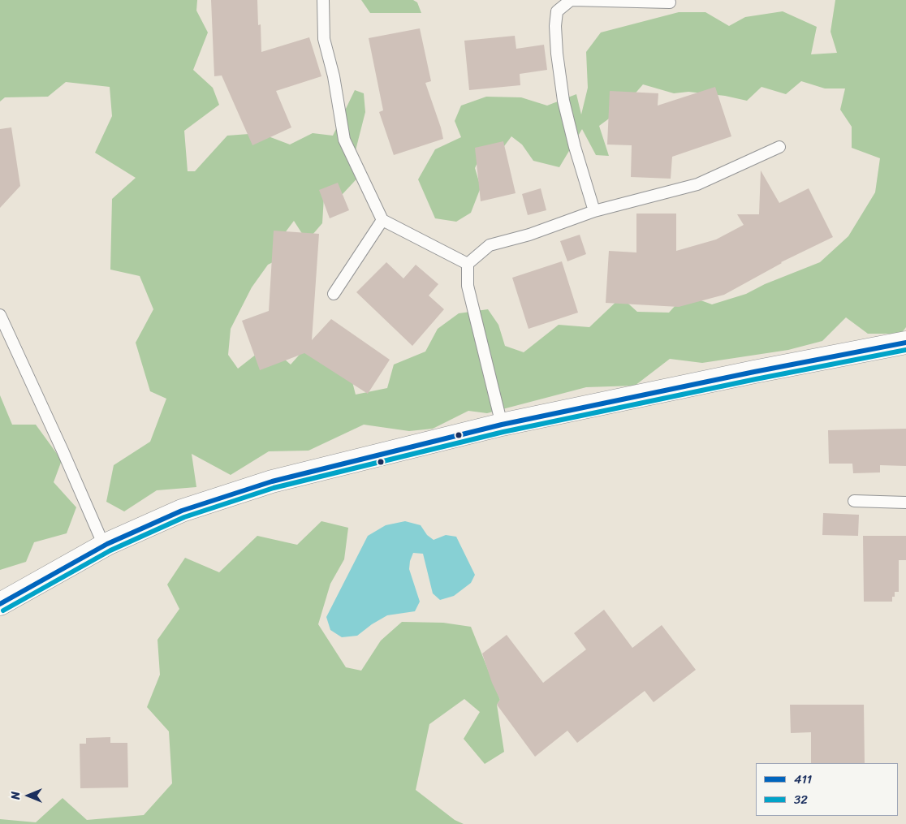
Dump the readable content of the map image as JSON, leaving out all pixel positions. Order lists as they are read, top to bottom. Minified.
{"lines":["transit line 411","transit line 32"],"legend":["411","32"],"north":"left"}
